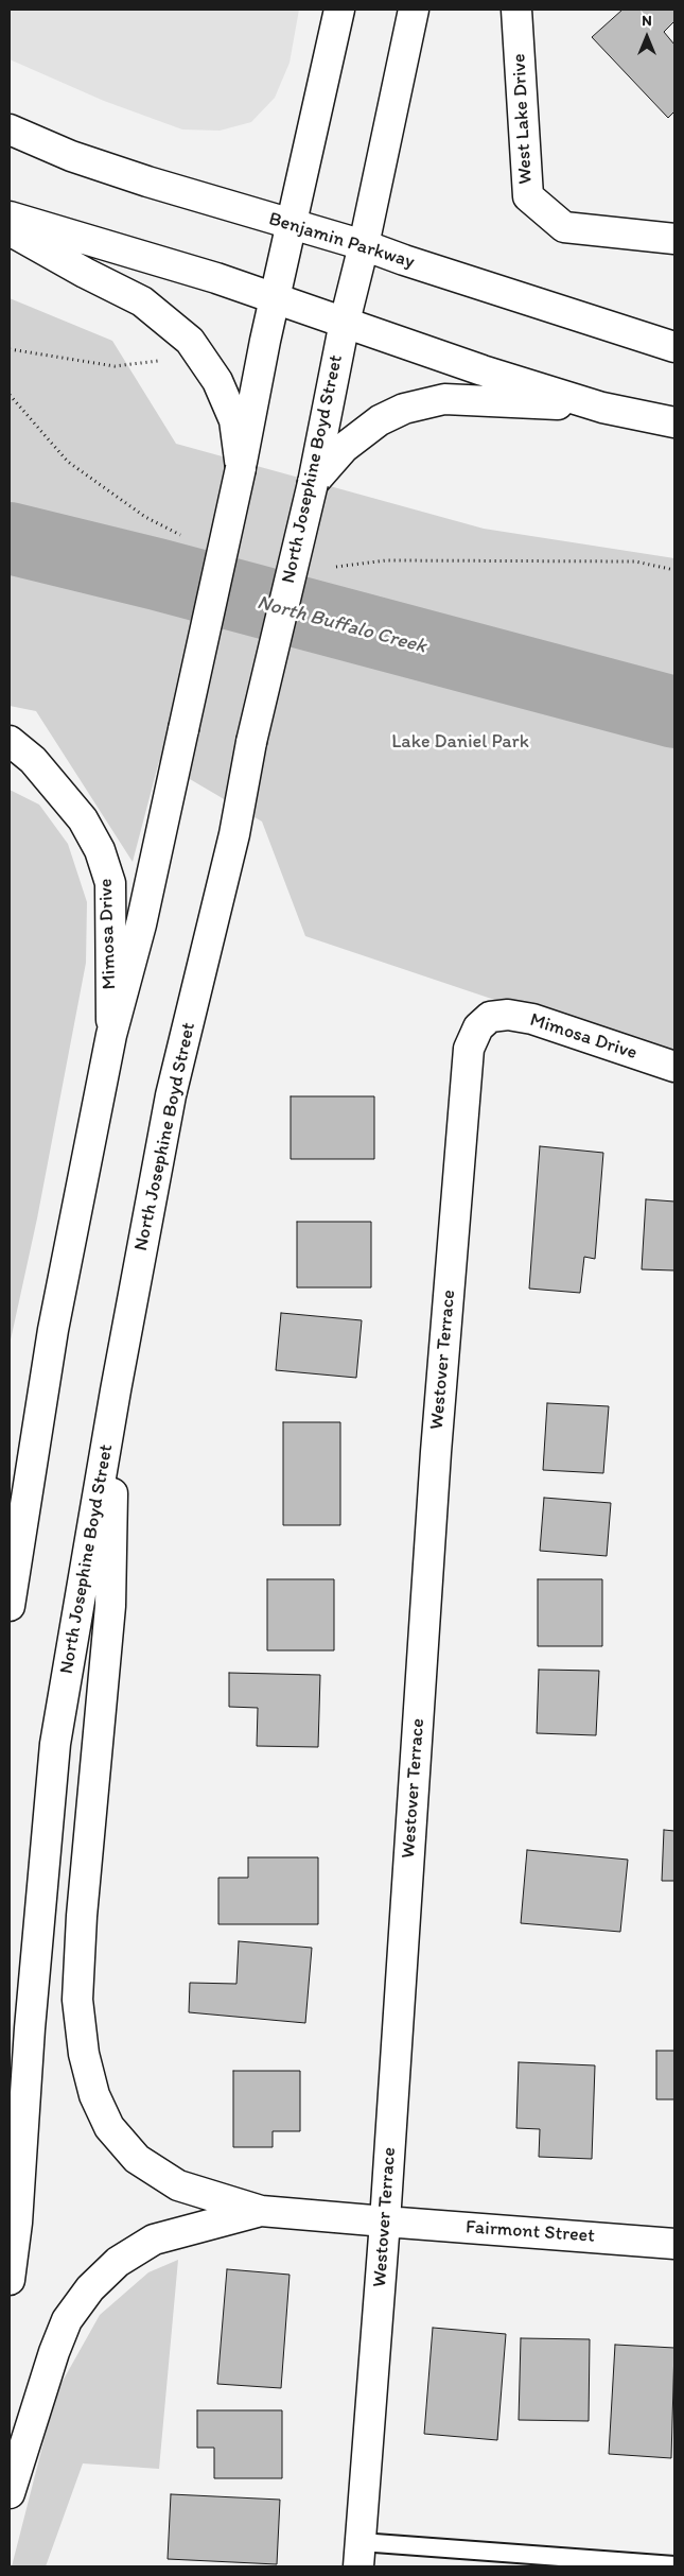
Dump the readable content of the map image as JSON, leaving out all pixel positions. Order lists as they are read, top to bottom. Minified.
{"streets":{"main road":["West Lake Drive","Benjamin Parkway","North Josephine Boyd Street","Mimosa Drive","Westover Terrace","Fairmont Street"]},"crossings":[["Benjamin Parkway","North Josephine Boyd Street"],["Mimosa Drive","Westover Terrace"],["Westover Terrace","Fairmont Street"]],"water":["North Buffalo Creek"],"parks":["Lake Daniel Park"],"north":"top"}
